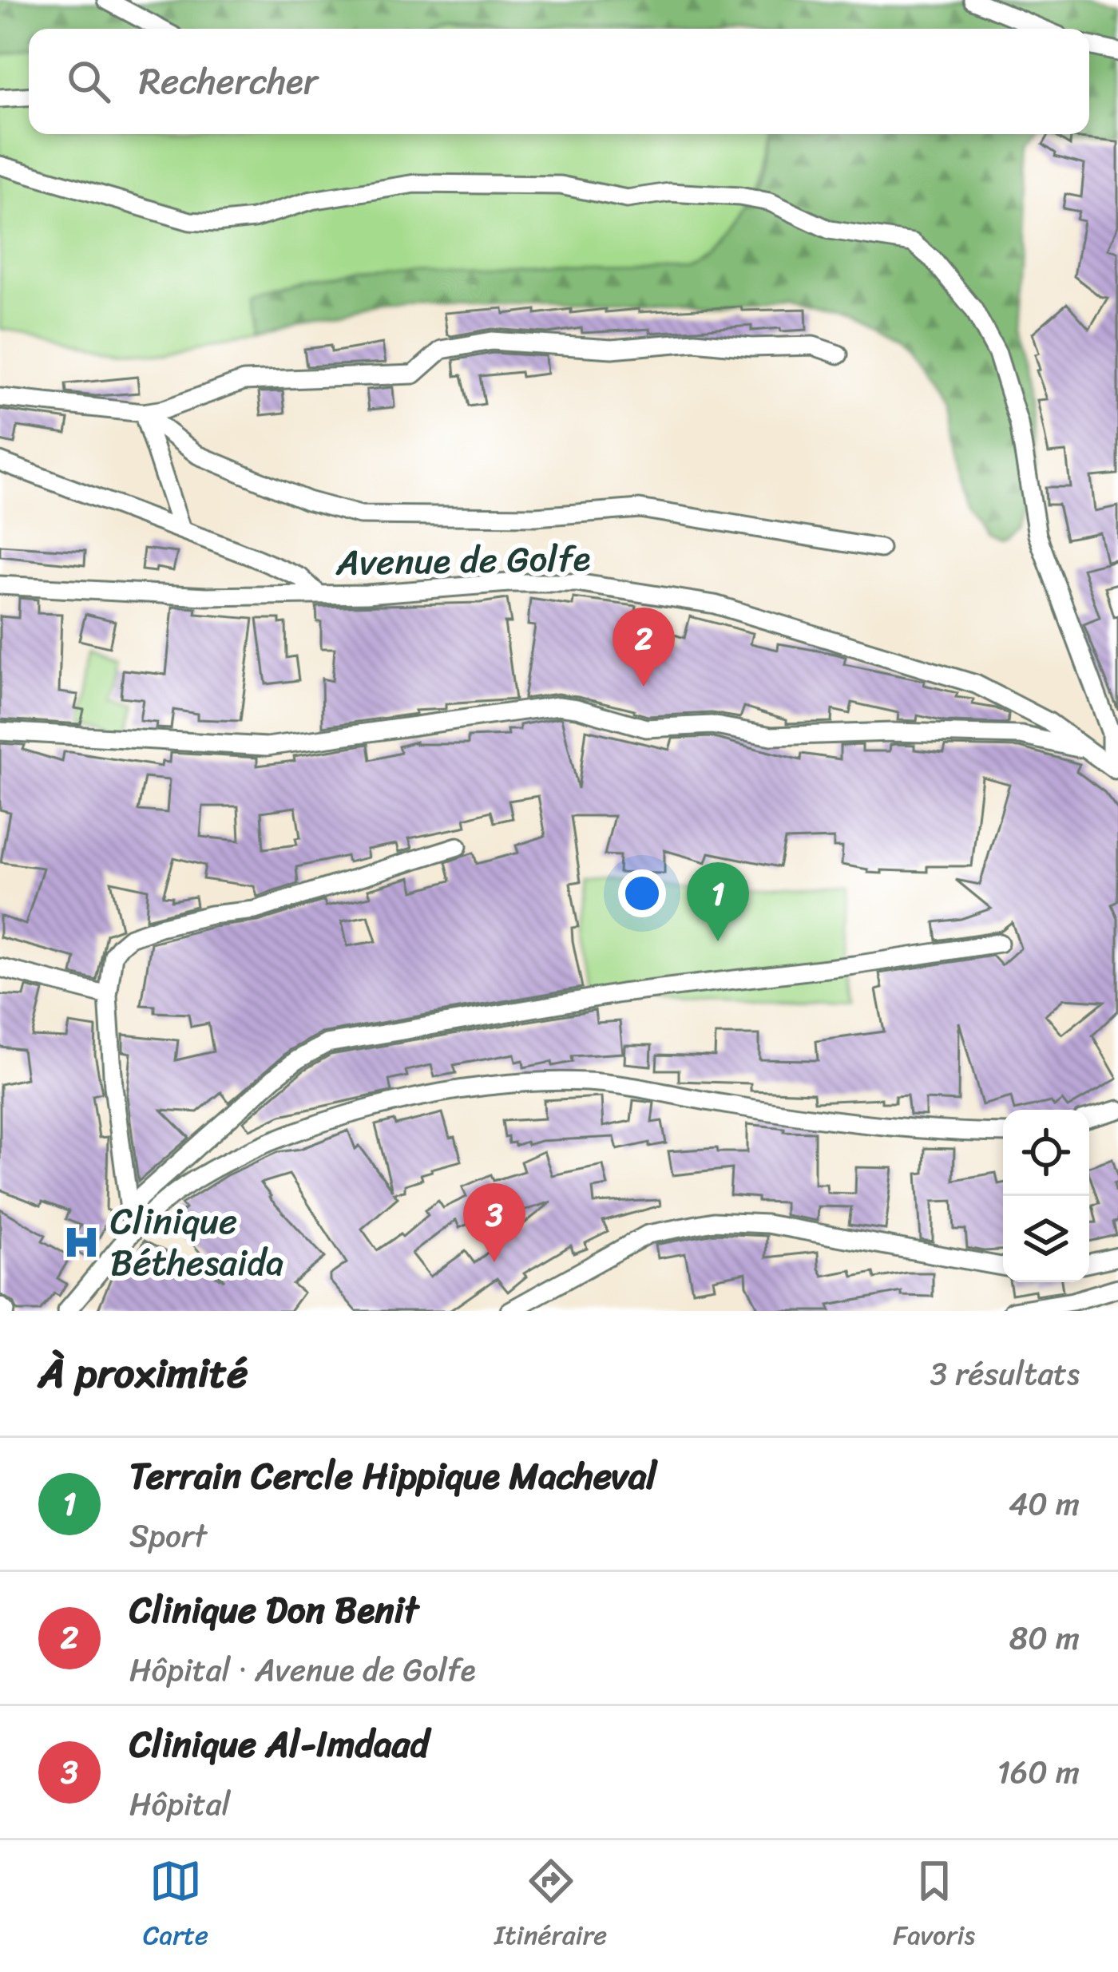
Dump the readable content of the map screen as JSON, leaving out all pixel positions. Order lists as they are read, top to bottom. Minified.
{"streets":{"street":["Avenue de Golfe"]},"places":{"hospital":["Clinique Béthesaida"]},"page":{"search":"Rechercher","pins":["2","1","3"],"heading":["À proximité","3 résultats"],"list":[{"mark":"1","name":"Terrain Cercle Hippique Macheval","note":"Sport","value":"40 m"},{"mark":"2","name":"Clinique Don Benit","note":"Hôpital · Avenue de Golfe","value":"80 m"},{"mark":"3","name":"Clinique Al-Imdaad","note":"Hôpital","value":"160 m"}],"nav":["Carte","Itinéraire","Favoris"]}}
